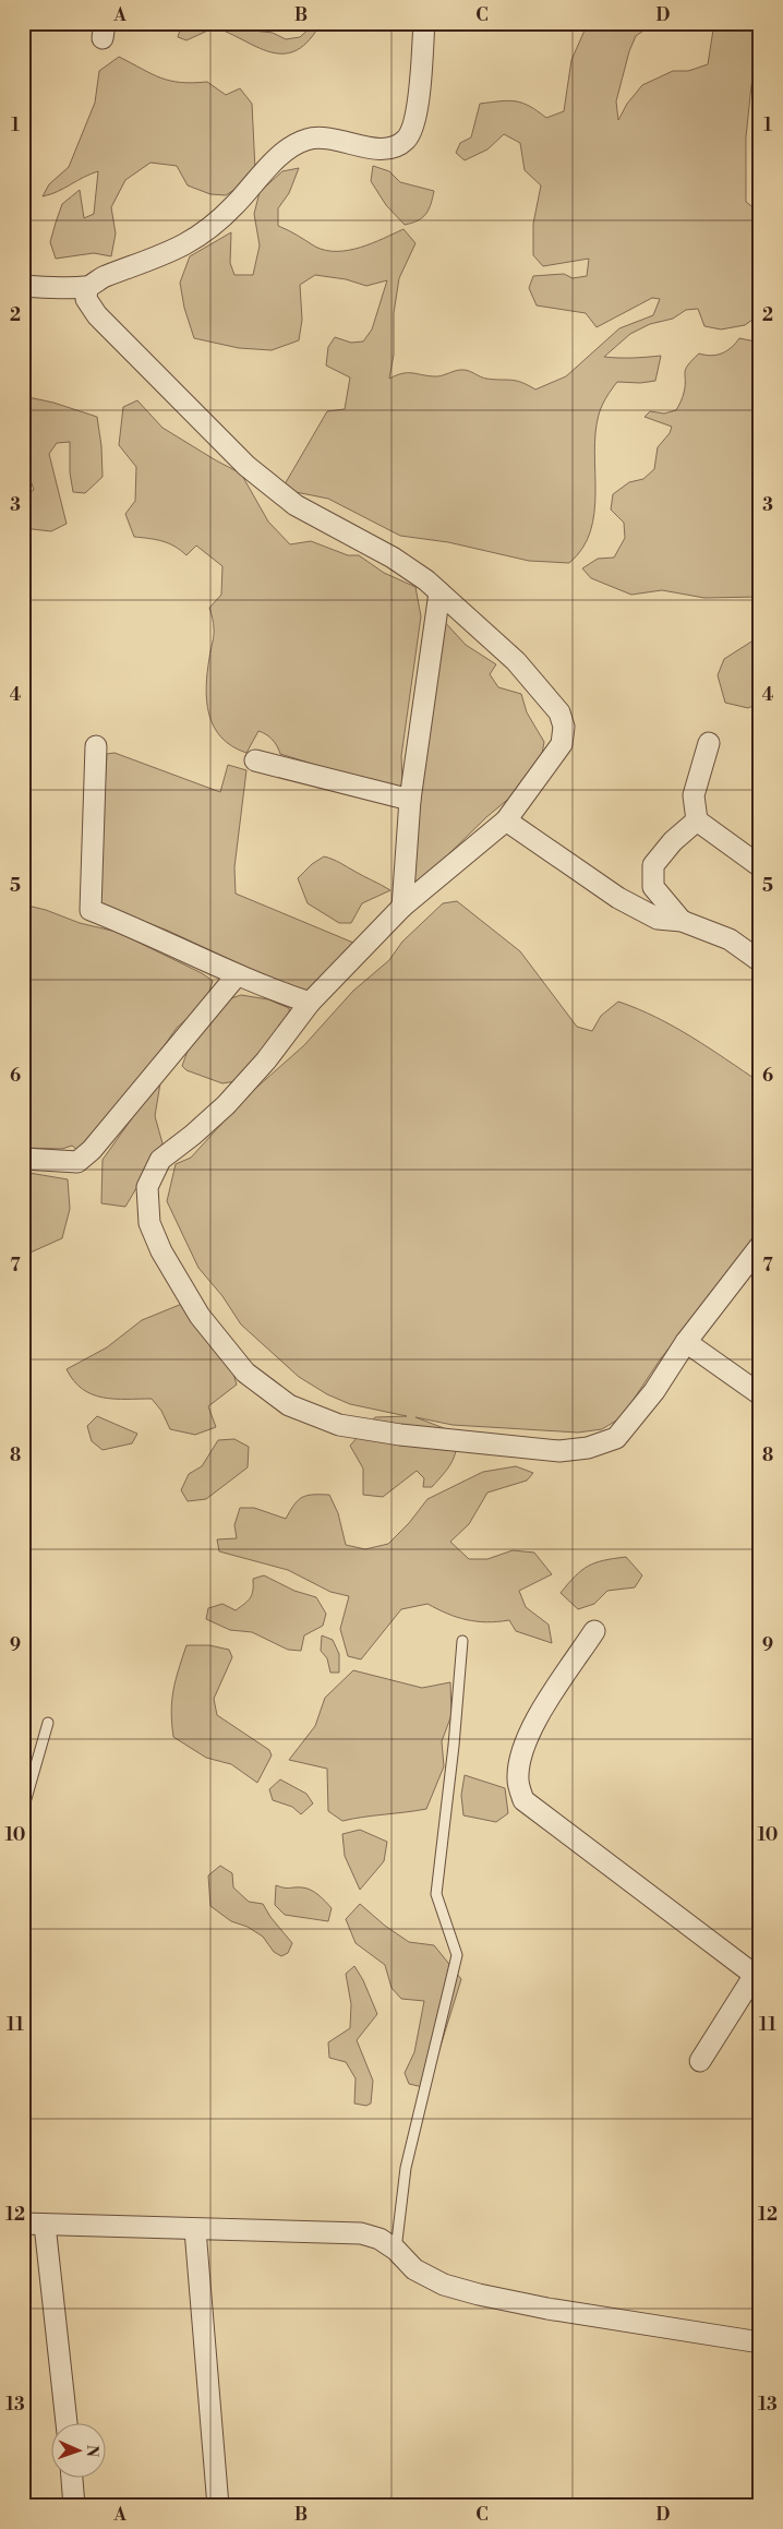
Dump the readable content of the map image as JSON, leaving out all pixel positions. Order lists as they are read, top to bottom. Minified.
{"north":"right","grid":{"columns":["A","B","C","D"],"rows":["1","2","3","4","5","6","7","8","9","10","11","12","13"]}}
